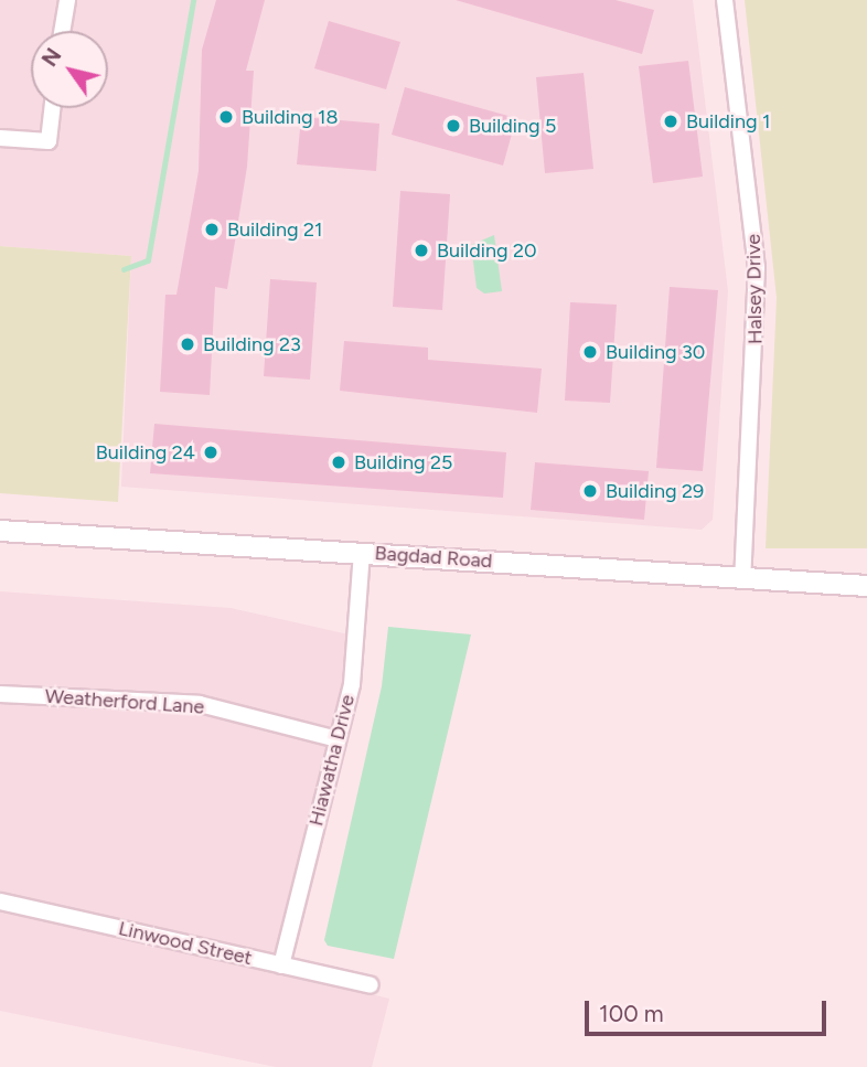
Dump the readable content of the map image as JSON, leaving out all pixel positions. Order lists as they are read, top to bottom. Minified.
{"streets":{"street":["Halsey Drive","Bagdad Road","Weatherford Lane","Hiawatha Drive","Linwood Street"]},"crossings":[["Halsey Drive","Bagdad Road"],["Bagdad Road","Hiawatha Drive"],["Weatherford Lane","Hiawatha Drive"],["Hiawatha Drive","Linwood Street"]],"places":["Building 18","Building 1","Building 5","Building 21","Building 20","Building 23","Building 30","Building 24","Building 25","Building 29"],"scale_bar":"100 m","north":"top left"}
